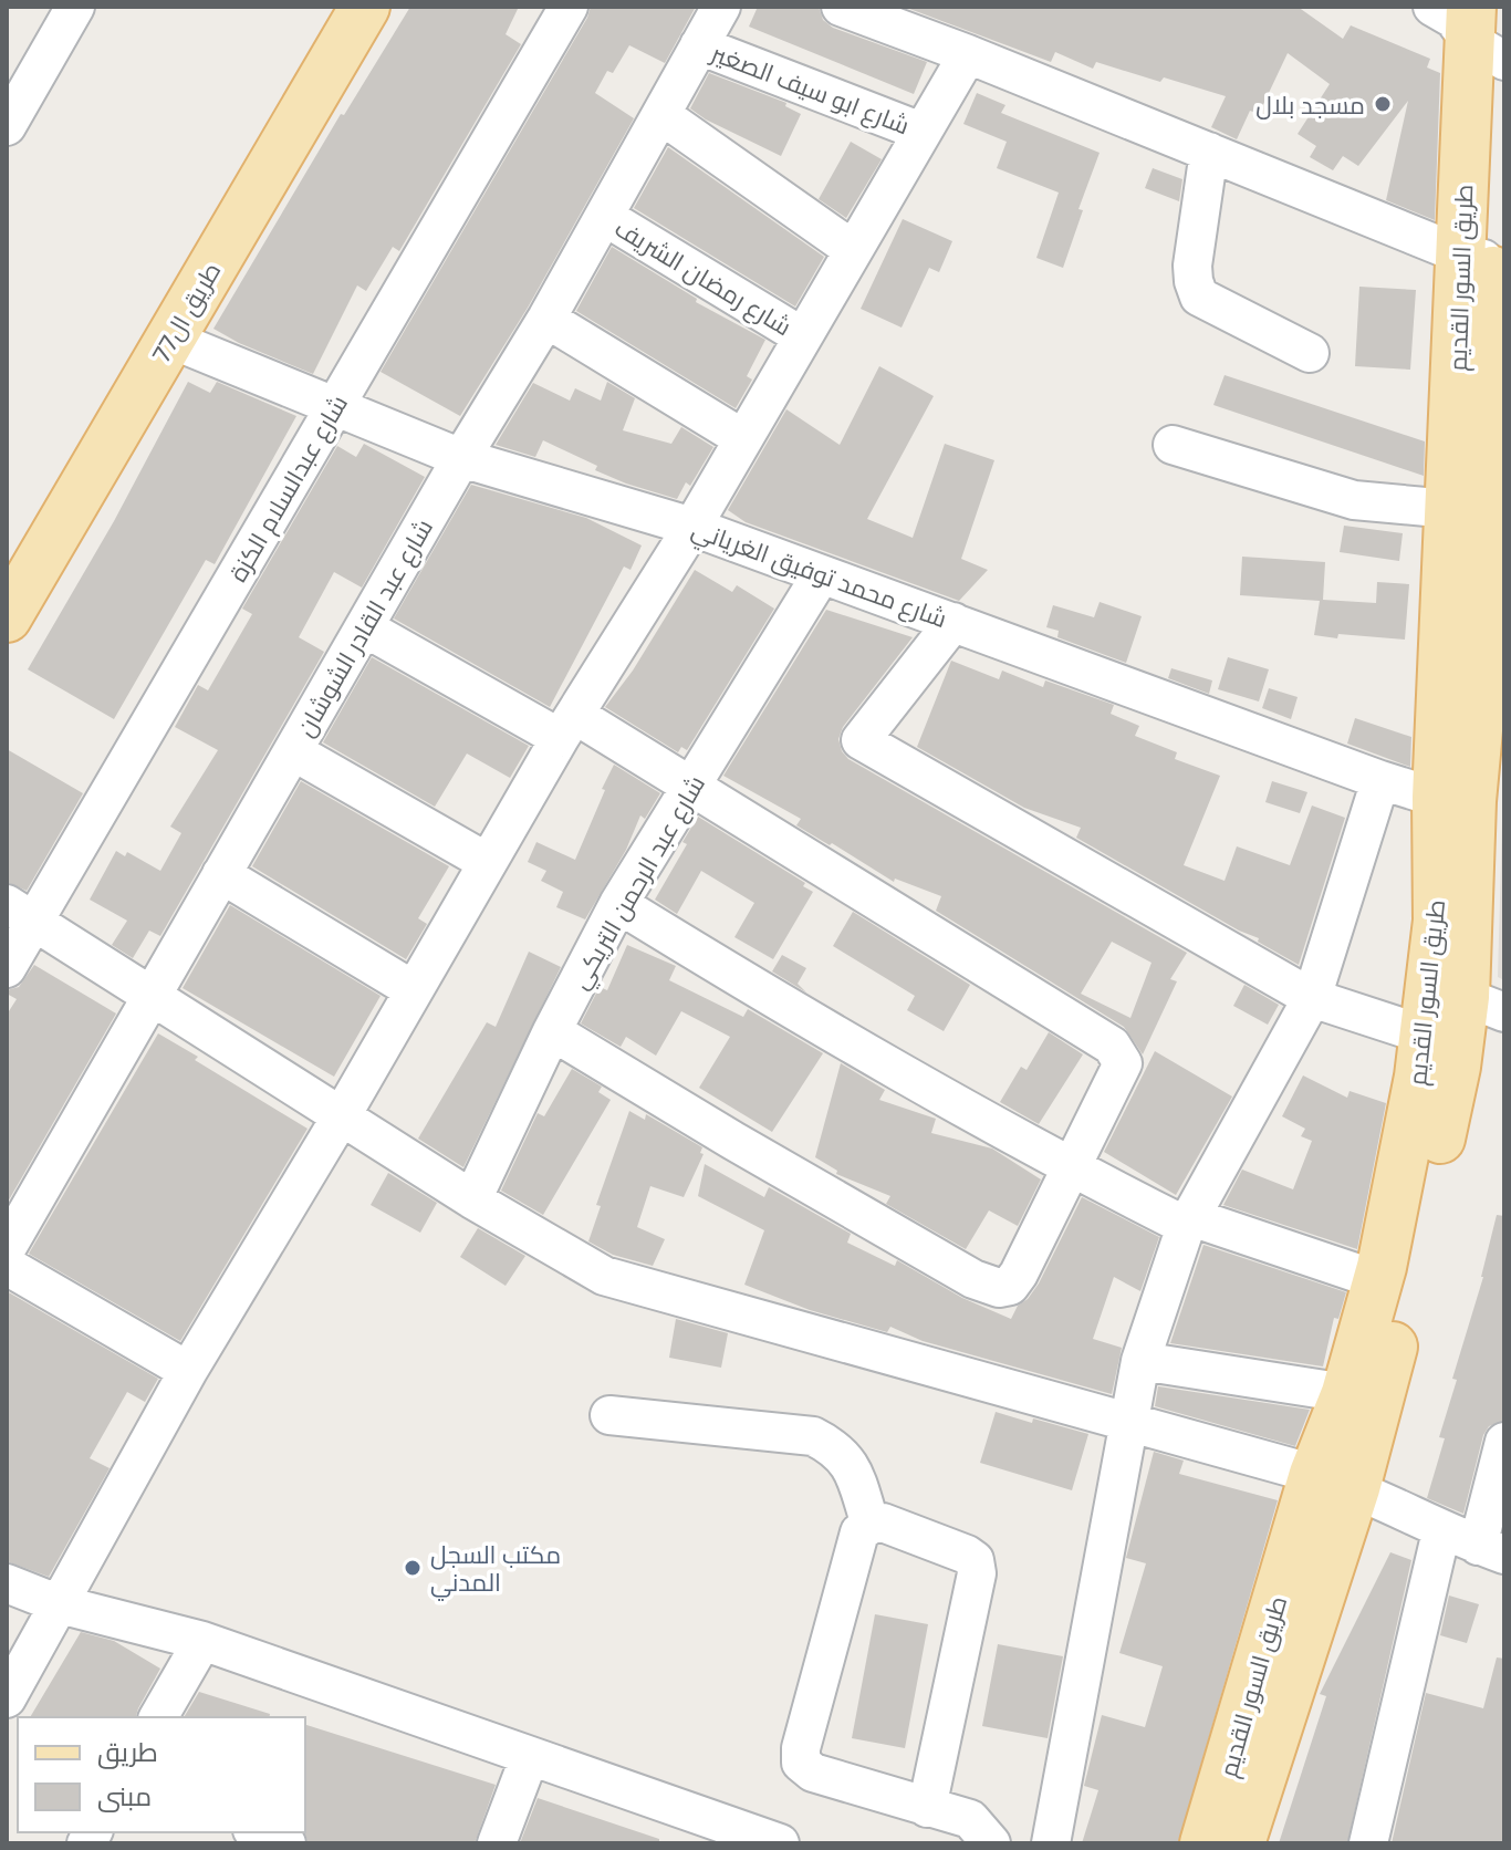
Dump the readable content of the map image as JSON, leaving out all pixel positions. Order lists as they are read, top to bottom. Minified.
{"streets":{"main road":["طريق السور القديم","طريق ال77"],"street":["شارع ابو سيف الصغير","شارع رمضان الشريف","شارع عبدالسلام الكزة","شارع محمد توفيق الغرياني","شارع عبد القادر الشوشان","شارع عبد الرحمن التريكي"]},"crossings":[["شارع ابو سيف الصغير","شارع عبد القادر الشوشان"],["شارع رمضان الشريف","شارع عبد القادر الشوشان"],["طريق السور القديم","شارع محمد توفيق الغرياني"],["طريق ال77","شارع محمد توفيق الغرياني"],["شارع عبدالسلام الكزة","شارع محمد توفيق الغرياني"],["شارع محمد توفيق الغرياني","شارع عبد القادر الشوشان"],["شارع محمد توفيق الغرياني","شارع عبد الرحمن التريكي"]],"places":["مسجد بلال","مكتب السجل المدني"],"legend":["طريق","مبنى"]}
